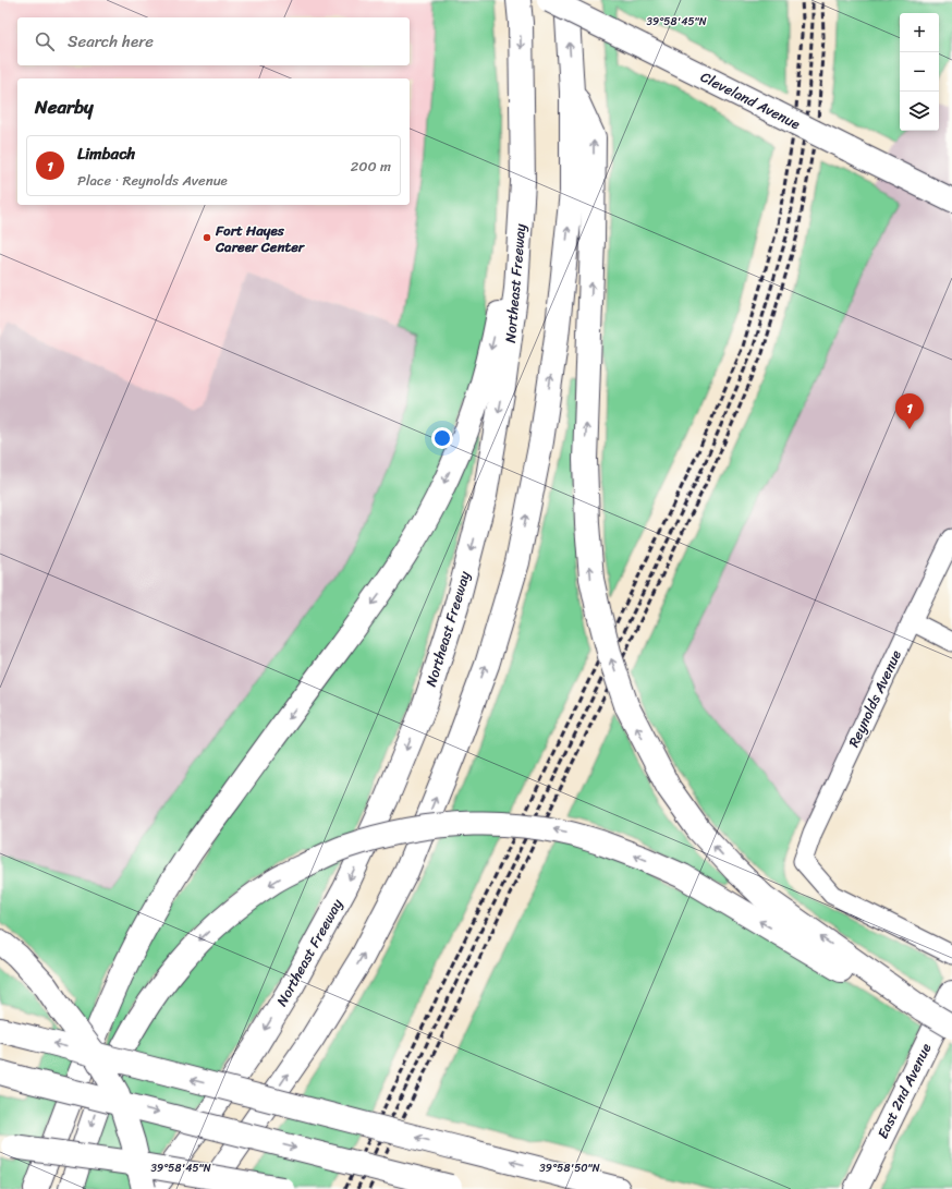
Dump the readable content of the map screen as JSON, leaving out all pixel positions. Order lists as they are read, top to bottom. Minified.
{"streets":{"main road":["Cleveland Avenue","Northeast Freeway","East 2nd Avenue"],"street":["Reynolds Avenue"]},"places":["Fort Hayes Career Center"],"page":{"map_buttons":["+","−"],"search":"Search here","heading":"Nearby","list":[{"mark":"1","name":"Limbach","note":"Place · Reynolds Avenue","value":"200 m"}],"pins":"1"},"coordinates":["39°58'45\"N","39°58'50\"N"]}
